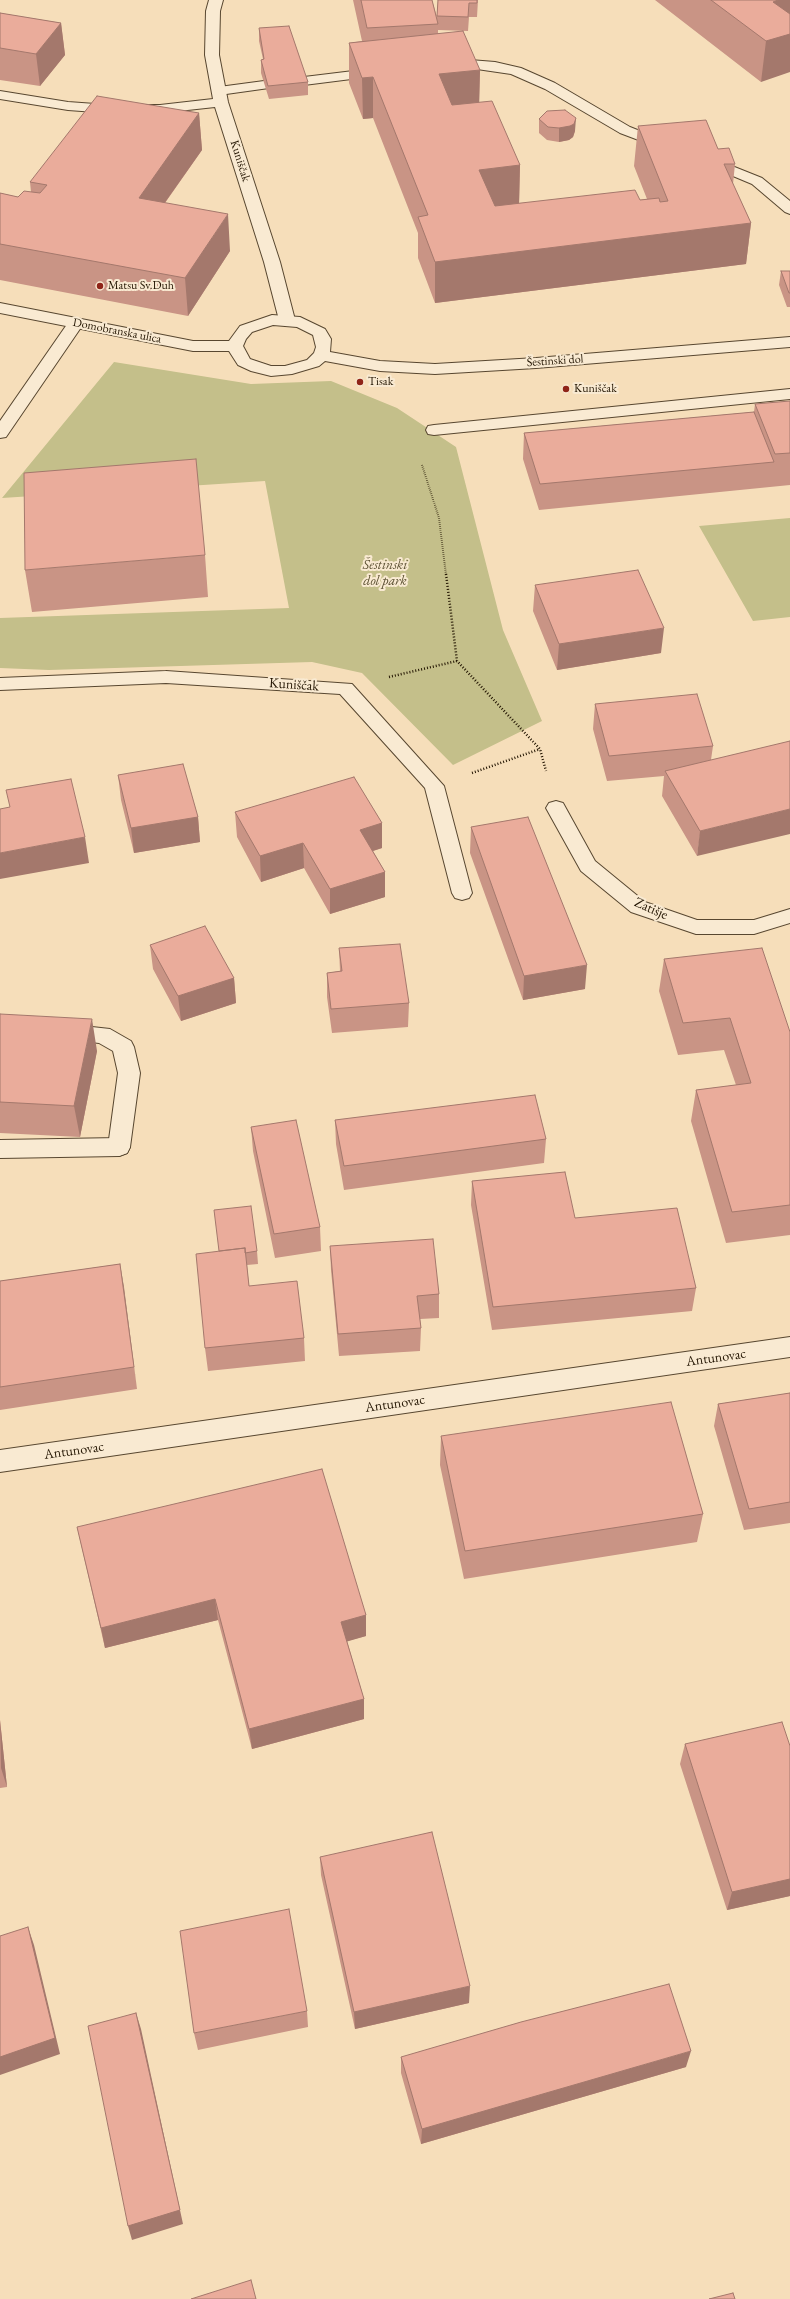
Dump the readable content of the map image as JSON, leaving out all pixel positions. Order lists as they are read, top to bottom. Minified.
{"streets":{"street":["Kuniščak","Domobranska ulica","Šestinski dol","Zatišje","Antunovac"]},"crossings":[["Kuniščak","Domobranska ulica"],["Kuniščak","Šestinski dol"],["Domobranska ulica","Šestinski dol"]],"parks":["Šestinski dol park"],"places":["Matsu Sv.Duh","Tisak","Kuniščak"]}
